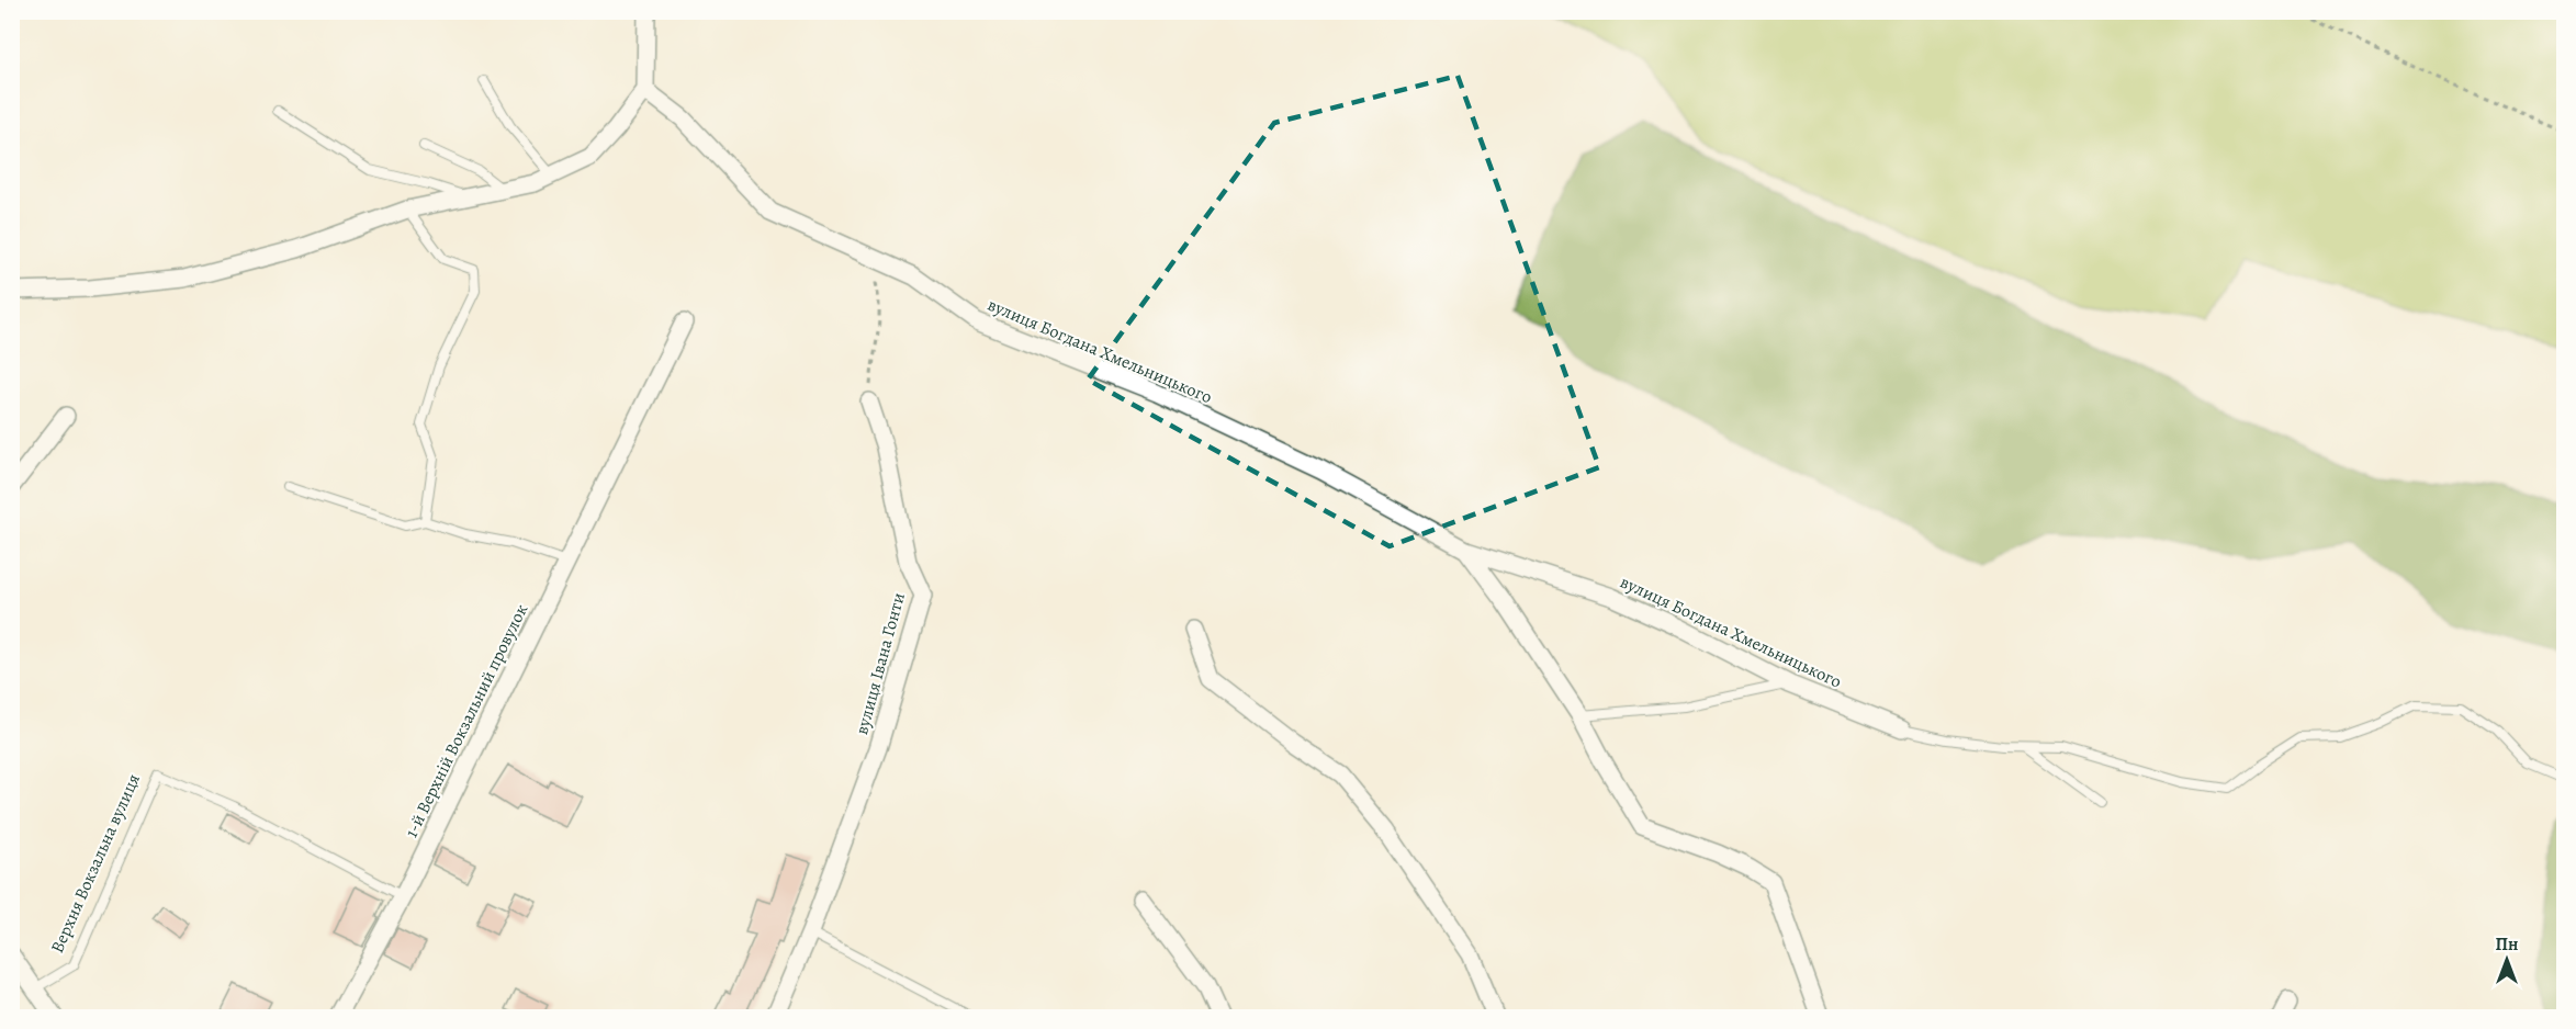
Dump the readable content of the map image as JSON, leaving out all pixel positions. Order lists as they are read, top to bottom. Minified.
{"streets":{"street":["вулиця Богдана Хмельницького","вулиця Івана Гонти","1-й Верхній Вокзальний провулок"],"lane":["Верхня Вокзальна вулиця"]},"crossings":[["1-й Верхній Вокзальний провулок","Верхня Вокзальна вулиця"]],"north":"top"}
